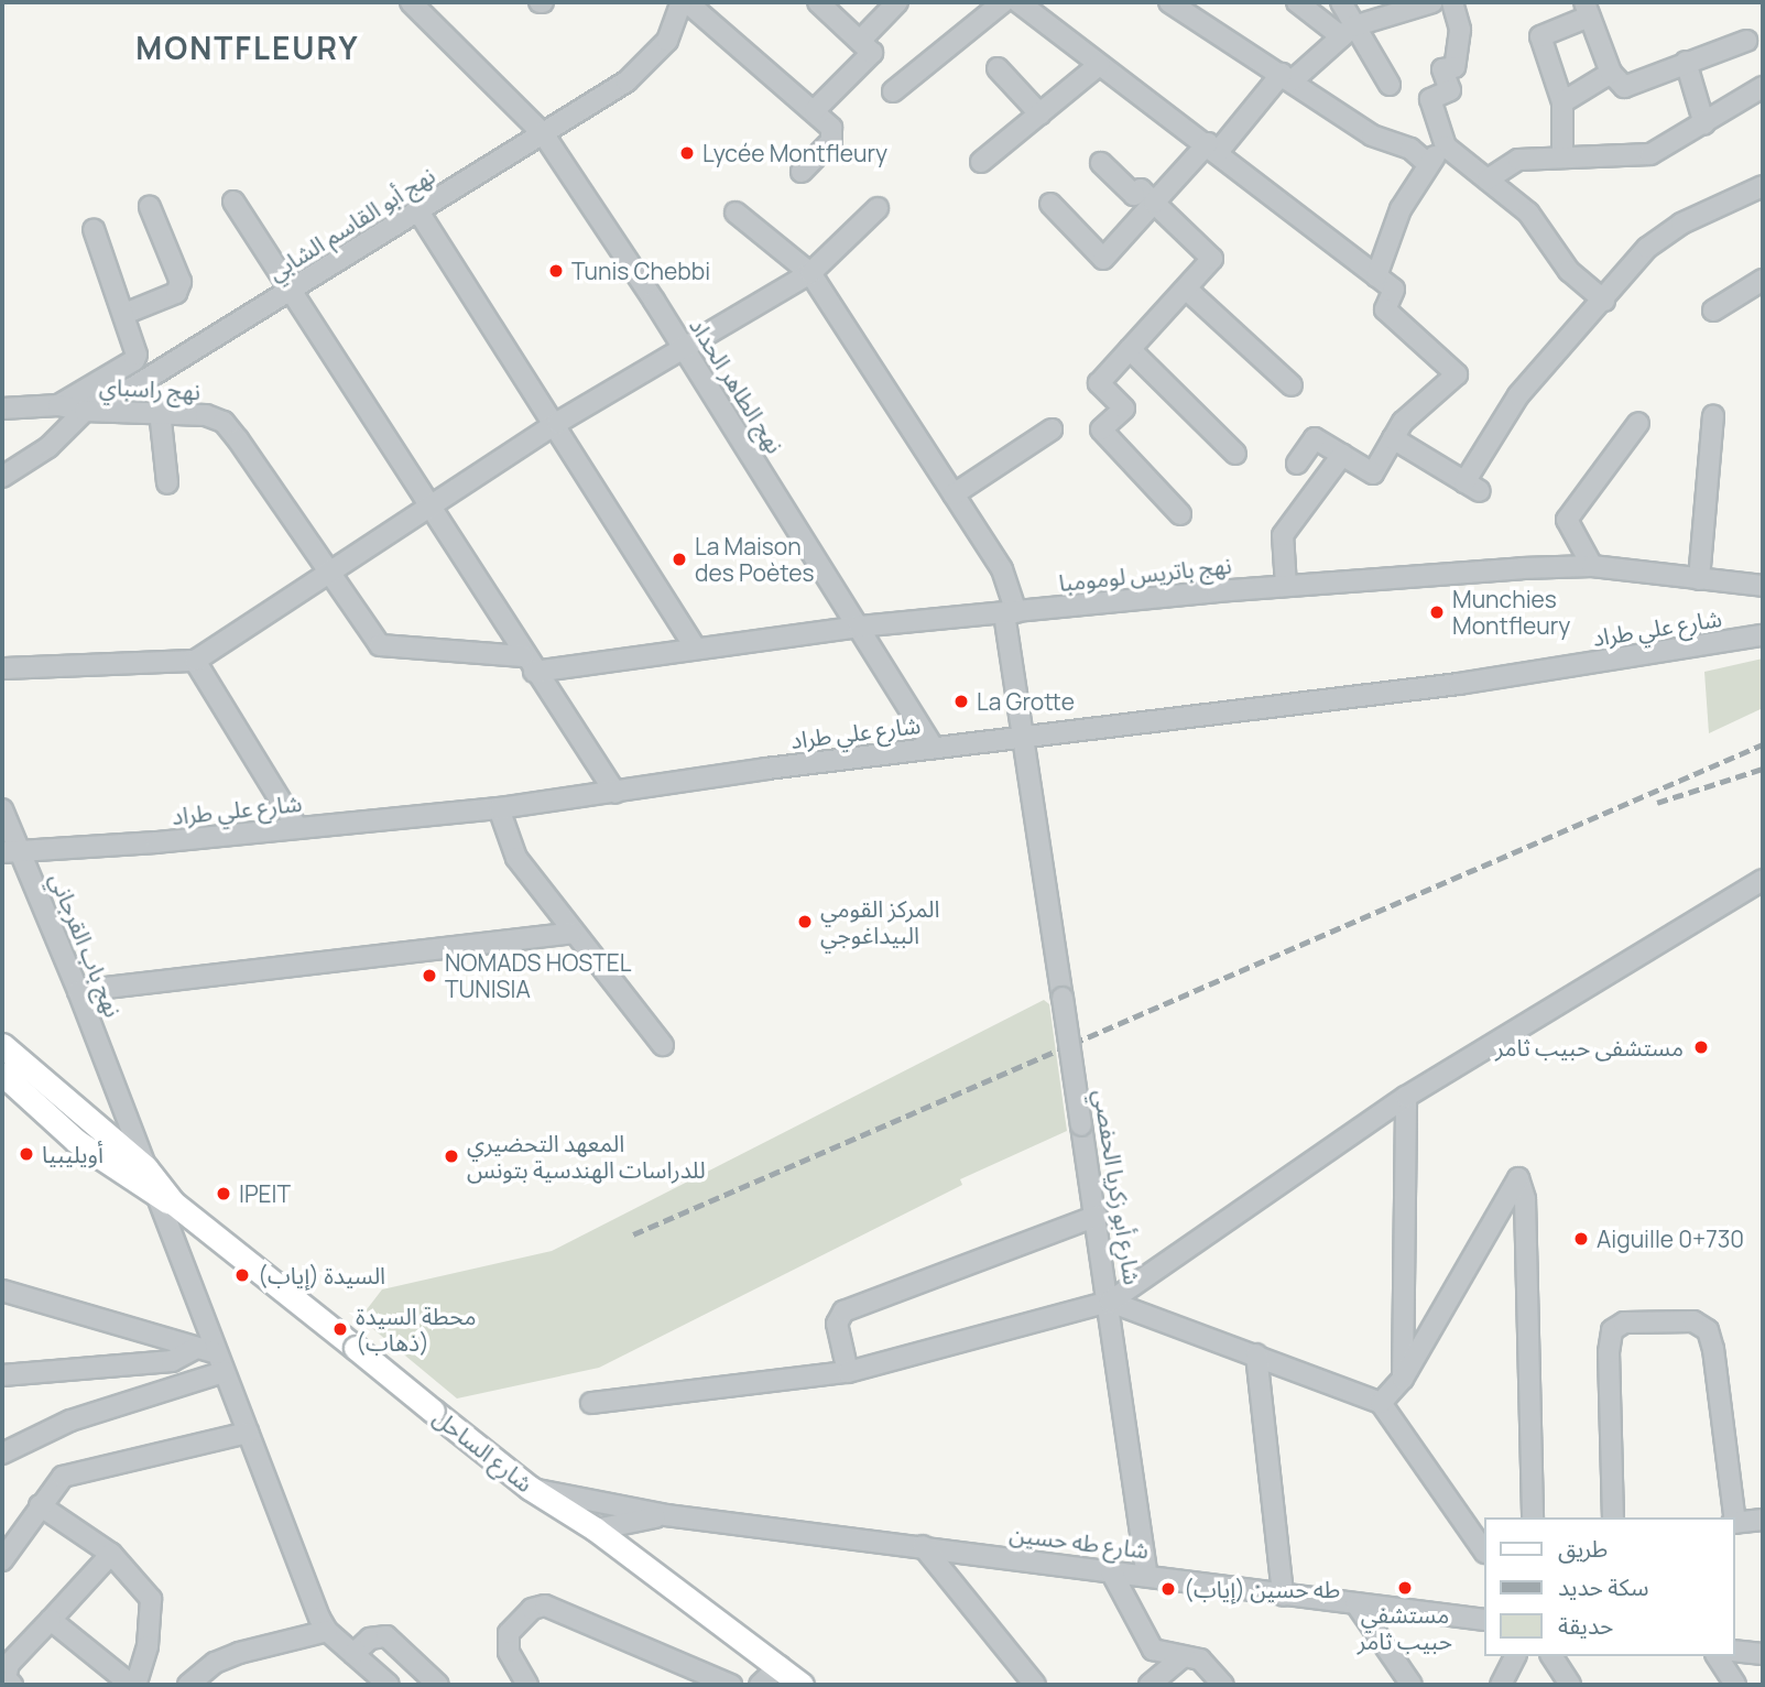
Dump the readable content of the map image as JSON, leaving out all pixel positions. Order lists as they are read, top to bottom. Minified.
{"streets":{"main road":["شارع الساحل"],"street":["نهج أبو القاسم الشابي","نهج الطاهر الحداد","نهج راسباي","نهج باتريس لومومبا","شارع علي طراد","نهج باب القرجاني","شارع أبو زكريا الحفصي","شارع طه حسين"]},"crossings":[["نهج أبو القاسم الشابي","نهج الطاهر الحداد"],["نهج أبو القاسم الشابي","نهج راسباي"],["نهج الطاهر الحداد","نهج باتريس لومومبا"],["نهج الطاهر الحداد","شارع علي طراد"],["نهج راسباي","نهج باتريس لومومبا"],["نهج باتريس لومومبا","شارع أبو زكريا الحفصي"],["شارع علي طراد","نهج باب القرجاني"],["شارع علي طراد","شارع أبو زكريا الحفصي"]],"districts":["MONTFLEURY"],"places":["Lycée Montfleury","Tunis Chebbi","La Maison des Poètes","Munchies Montfleury","La Grotte","المركز القومي البيداغوجي","NOMADS HOSTEL TUNISIA","مستشفى حبيب ثامر","أويليبيا","المعهد التحضيري للدراسات الهندسية بتونس","IPEIT","Aiguille 0+730","السيدة (إياب)","محطة السيدة (ذهاب)","مستشفي حبيب ثامر","طه حسين (إياب)"],"legend":["طريق","سكة حديد","حديقة"]}
